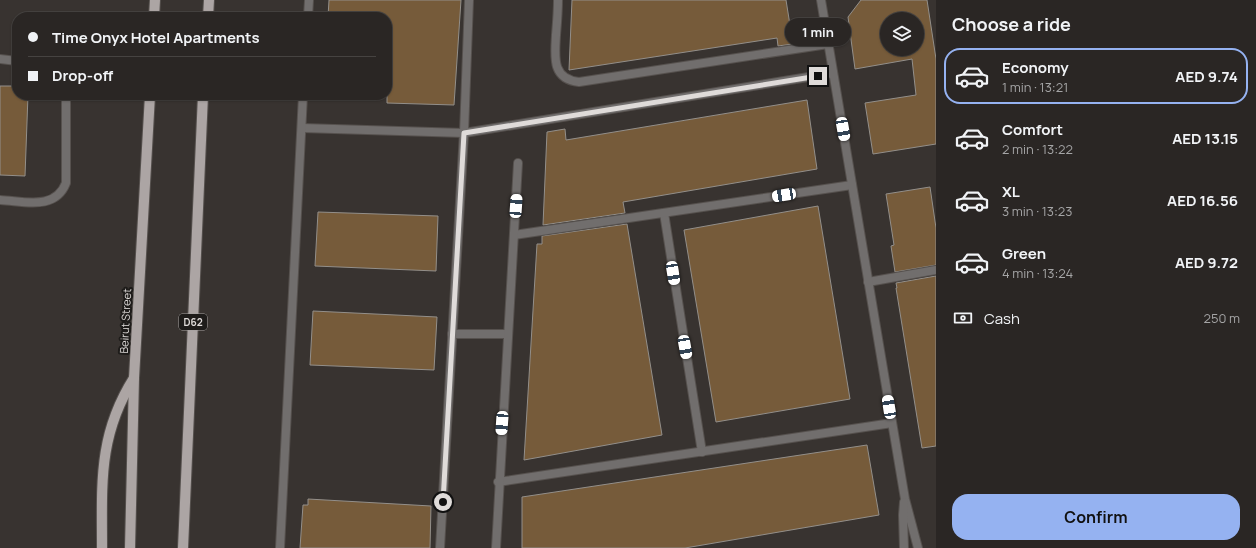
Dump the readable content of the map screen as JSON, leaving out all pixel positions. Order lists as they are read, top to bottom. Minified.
{"streets":{"main road":["Beirut Street","D62"]},"page":{"heading":"Choose a ride","banner":["Time Onyx Hotel Apartments","Drop-off"],"bubble":"1 min","list":[{"name":"Economy","note":"1 min · 13:21","value":"AED 9.74"},{"name":"Comfort","note":"2 min · 13:22","value":"AED 13.15"},{"name":"XL","note":"3 min · 13:23","value":"AED 16.56"},{"name":"Green","note":"4 min · 13:24","value":"AED 9.72"}],"pay":["Cash","250 m"],"buttons":"Confirm"}}
